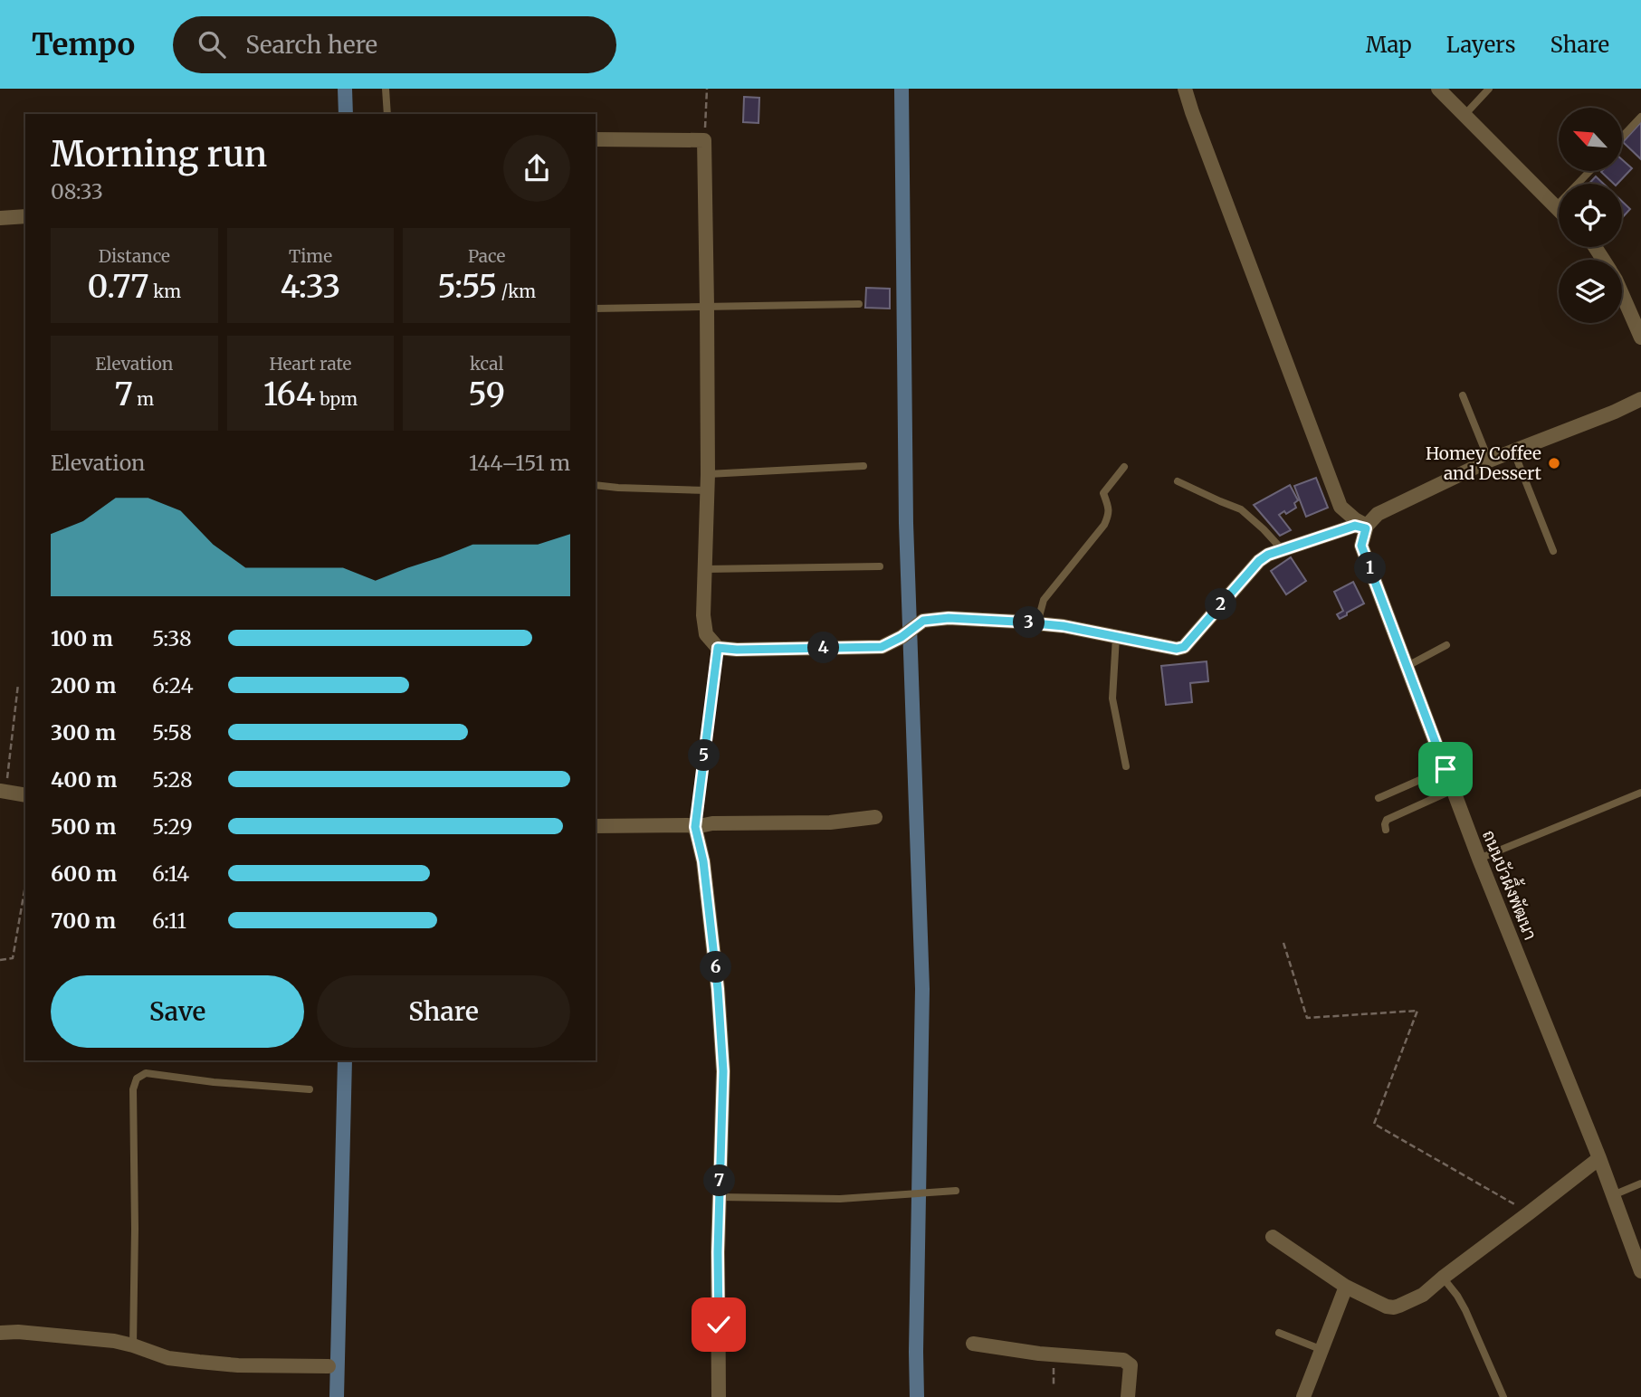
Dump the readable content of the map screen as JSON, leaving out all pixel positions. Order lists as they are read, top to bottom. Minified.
{"streets":{"street":["ถนนบัวผึ้งพัฒนา"]},"places":["Homey Coffee and Dessert"],"north":"top left","page":{"header":"Tempo","search":"Search here","nav":["Map","Layers","Share"],"heading":["Morning run","08:33"],"stats":[["Distance","0.77 km"],["Time","4:33"],["Pace","5:55 /km"],["Elevation","7 m"],["Heart rate","164 bpm"],["kcal","59"]],"chart":["Elevation","144–151 m"],"pins":["1","2","3","4","5","6","7"],"list":[{"name":"100 m","note":"5:38"},{"name":"200 m","note":"6:24"},{"name":"300 m","note":"5:58"},{"name":"400 m","note":"5:28"},{"name":"500 m","note":"5:29"},{"name":"600 m","note":"6:14"},{"name":"700 m","note":"6:11"}],"buttons":["Save","Share"]}}
